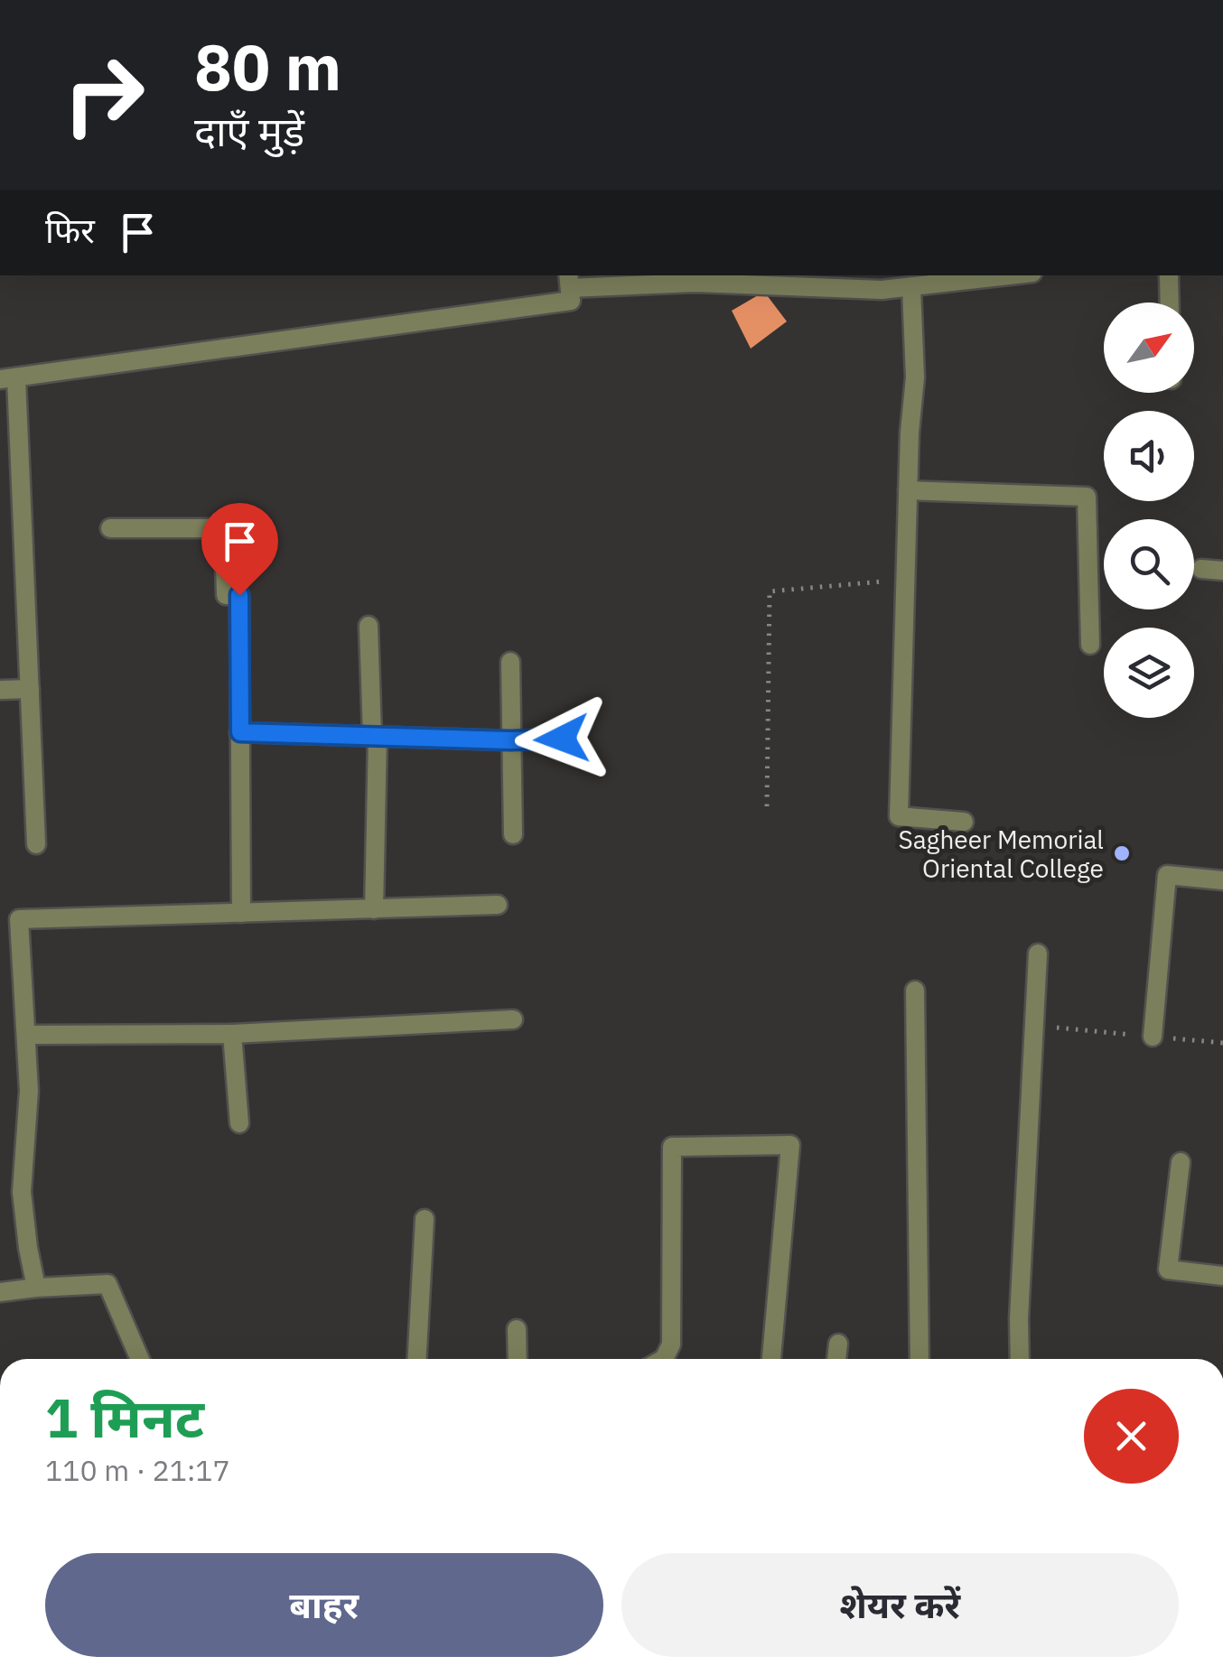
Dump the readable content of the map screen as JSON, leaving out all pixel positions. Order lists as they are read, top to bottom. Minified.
{"places":["Sagheer Memorial Oriental College"],"north":"top right","page":{"turn":["80 m","दाएँ मुड़ें"],"then":"फिर","heading":["1 मिनट","110 m · 21:17"],"buttons":["बाहर","शेयर करें"]}}
